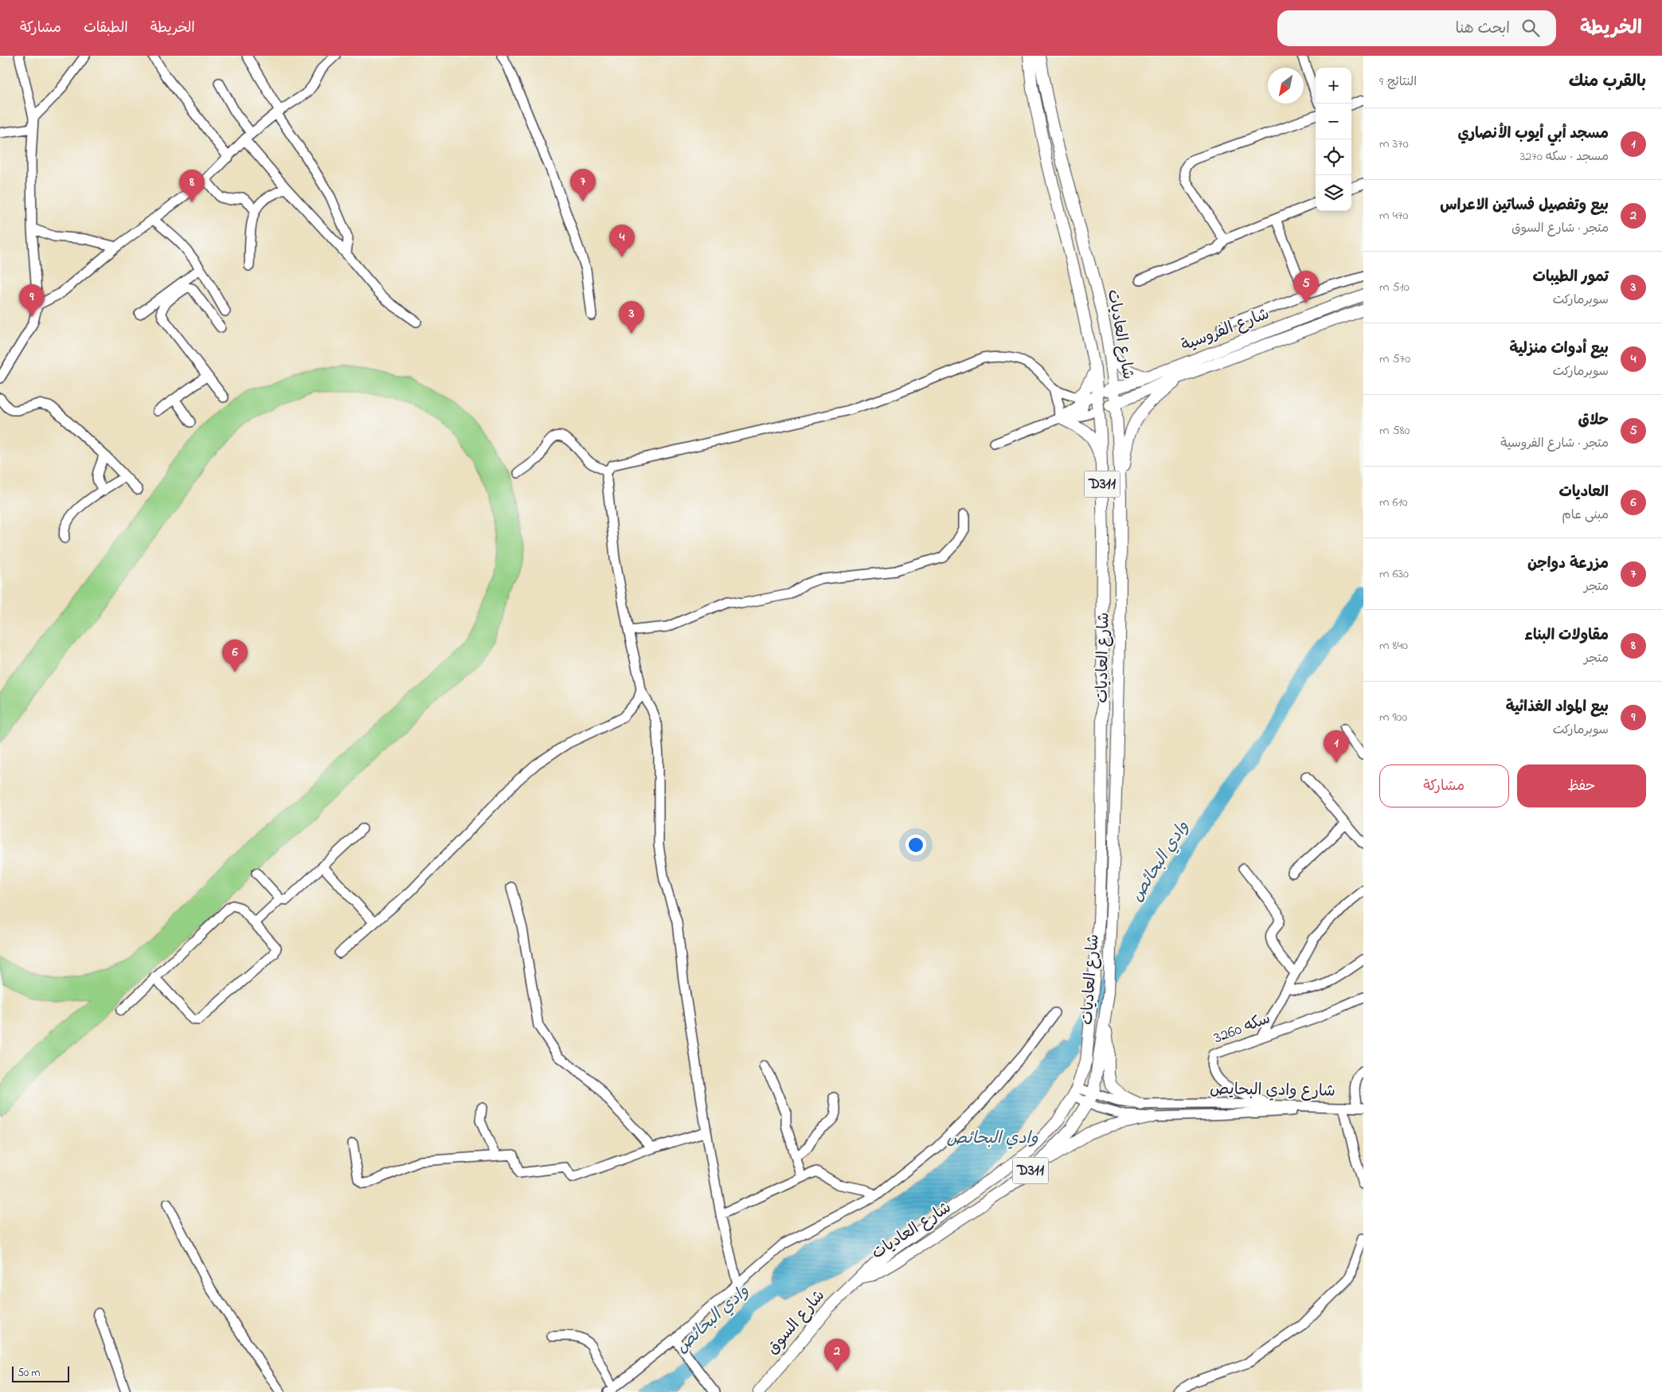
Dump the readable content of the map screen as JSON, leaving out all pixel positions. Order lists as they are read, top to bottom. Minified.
{"streets":{"main road":["شارع الفروسية","شارع العاديات","D311","شارع السوق"],"street":["سكه 3260","شارع وادي البحايص"]},"crossings":[["شارع الفروسية","شارع العاديات"],["شارع العاديات","شارع وادي البحايص"],["شارع العاديات","شارع السوق"],["سكه 3260","شارع وادي البحايص"]],"water":["وادي البحائص"],"scale_bar":"50 m","north":"bottom left","page":{"header":"الخريطة","search":"ابحث هنا","nav":["الخريطة","الطبقات","مشاركة"],"heading":["بالقرب منك","النتائج: 9"],"map_buttons":["+","−"],"list":[{"mark":"1","name":"مسجد أبي أيوب الأنصاري","note":"مسجد · سكه 3270","value":"370 m"},{"mark":"2","name":"بيع وتفصيل فساتين الاعراس","note":"متجر · شارع السوق","value":"470 m"},{"mark":"3","name":"تمور الطيبات","note":"سوبرماركت","value":"510 m"},{"mark":"4","name":"بيع أدوات منزلية","note":"سوبرماركت","value":"570 m"},{"mark":"5","name":"حلاق","note":"متجر · شارع الفروسية","value":"580 m"},{"mark":"6","name":"العاديات","note":"مبنى عام","value":"610 m"},{"mark":"7","name":"مزرعة دواجن","note":"متجر","value":"630 m"},{"mark":"8","name":"مقاولات البناء","note":"متجر","value":"840 m"},{"mark":"9","name":"بيع المواد الغذائية","note":"سوبرماركت","value":"900 m"}],"pins":["7","8","4","5","9","3","6","1","2"],"buttons":["حفظ","مشاركة"],"scale":"50 m"}}
